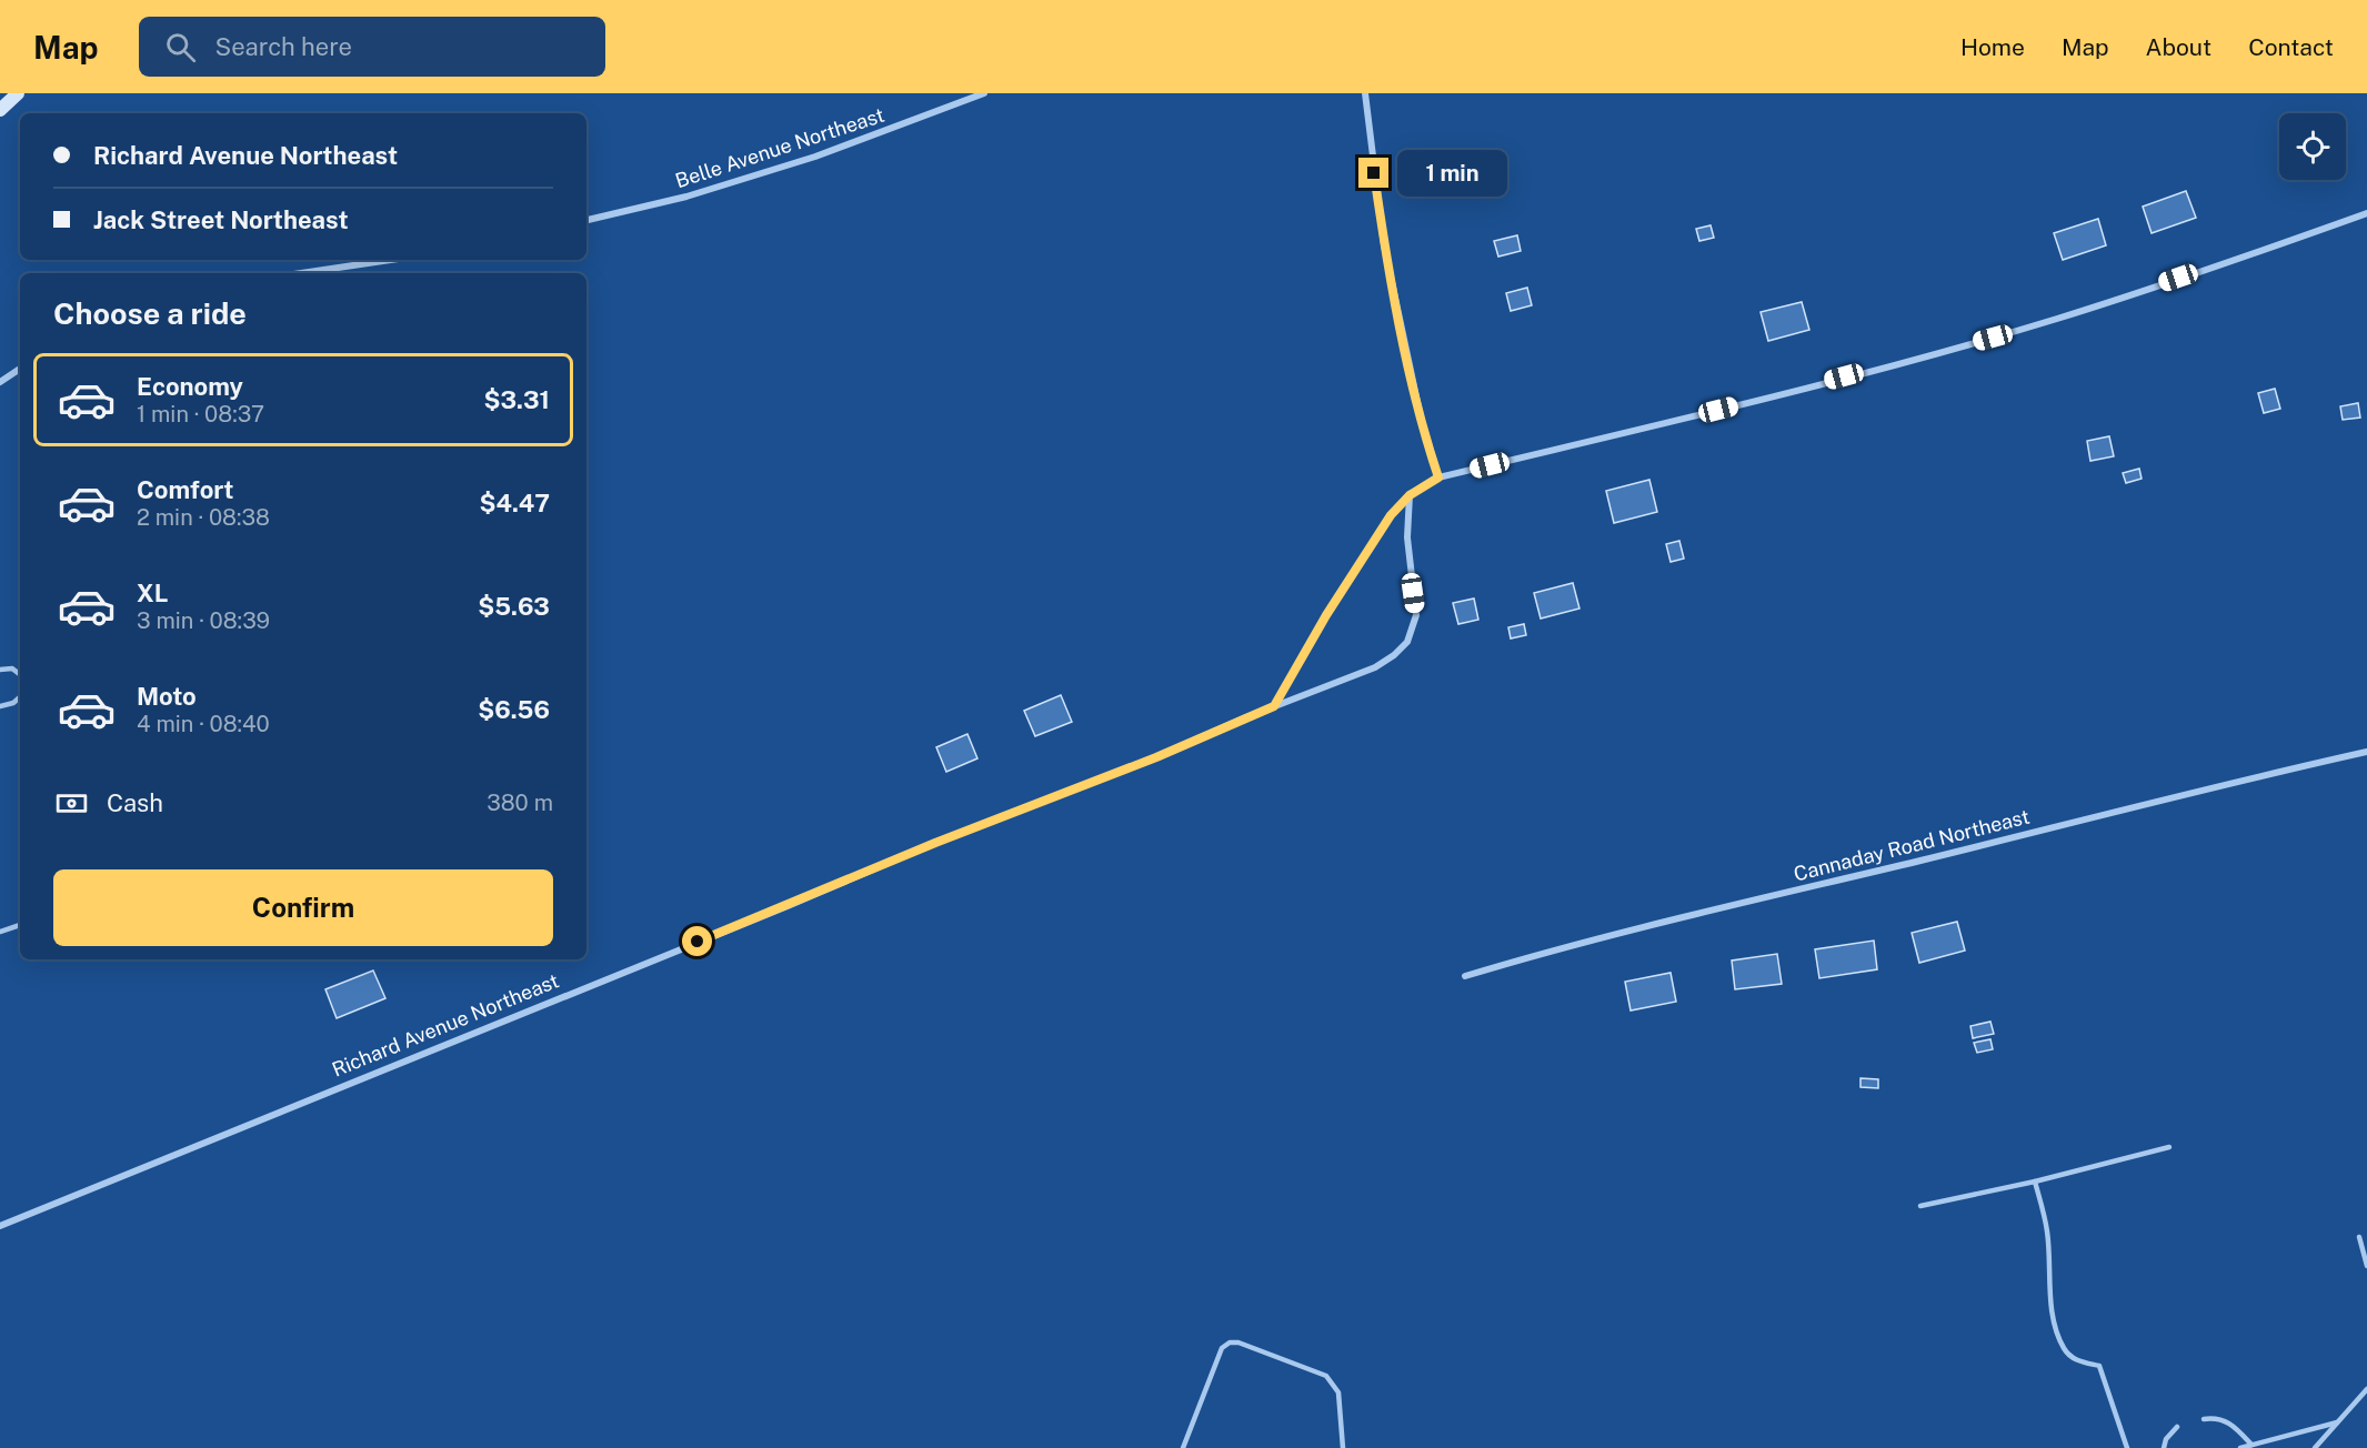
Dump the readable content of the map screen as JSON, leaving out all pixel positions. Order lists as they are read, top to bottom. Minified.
{"streets":{"street":["Belle Avenue Northeast","Cannaday Road Northeast","Richard Avenue Northeast"]},"page":{"header":"Map","search":"Search here","nav":["Home","Map","About","Contact"],"banner":["Richard Avenue Northeast","Jack Street Northeast"],"bubble":"1 min","heading":"Choose a ride","list":[{"name":"Economy","note":"1 min · 08:37","value":"$3.31"},{"name":"Comfort","note":"2 min · 08:38","value":"$4.47"},{"name":"XL","note":"3 min · 08:39","value":"$5.63"},{"name":"Moto","note":"4 min · 08:40","value":"$6.56"}],"pay":["Cash","380 m"],"buttons":"Confirm"}}
